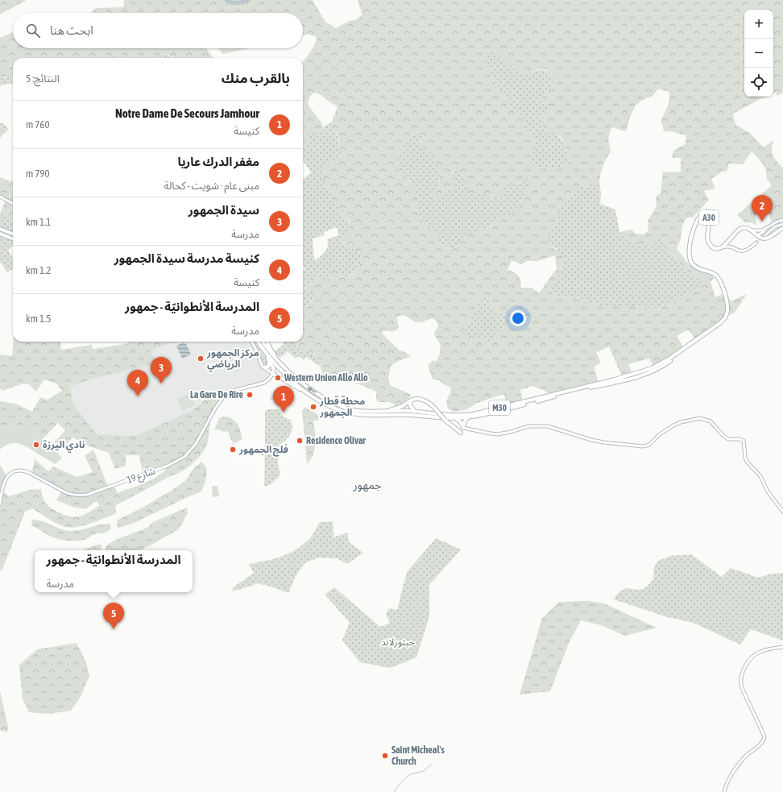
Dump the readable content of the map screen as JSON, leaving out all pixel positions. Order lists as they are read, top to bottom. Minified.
{"streets":{"highway":["A30","M30"],"main road":["شارع 19"]},"crossings":[["A30","M30"]],"districts":["جمهور"],"parks":["حبتورلاند"],"places":["مركز الجمهور الرياضي","Western Union Allo Allo","La Gare De Rire","محطة قطار الجمهور","Residence Olivar","نادي اليرزة","فلج الجمهور","Saint Micheal's Church"],"page":{"map_buttons":["+","−"],"search":"ابحث هنا","heading":["بالقرب منك","النتائج: 5"],"list":[{"mark":"1","name":"Notre Dame De Secours Jamhour","note":"كنيسة","value":"760 m"},{"mark":"2","name":"مغفر الدرك عاريا","note":"مبنى عام · شويت - كحالة","value":"790 m"},{"mark":"3","name":"سيدة الجمهور","note":"مدرسة","value":"1.1 km"},{"mark":"4","name":"كنيسة مدرسة سيدة الجمهور","note":"كنيسة","value":"1.2 km"},{"mark":"5","name":"المدرسة الأنطوانيّة - جمهور","note":"مدرسة","value":"1.5 km"}],"pins":["2","3","4","1","5"],"popup":["المدرسة الأنطوانيّة - جمهور","مدرسة"]}}
